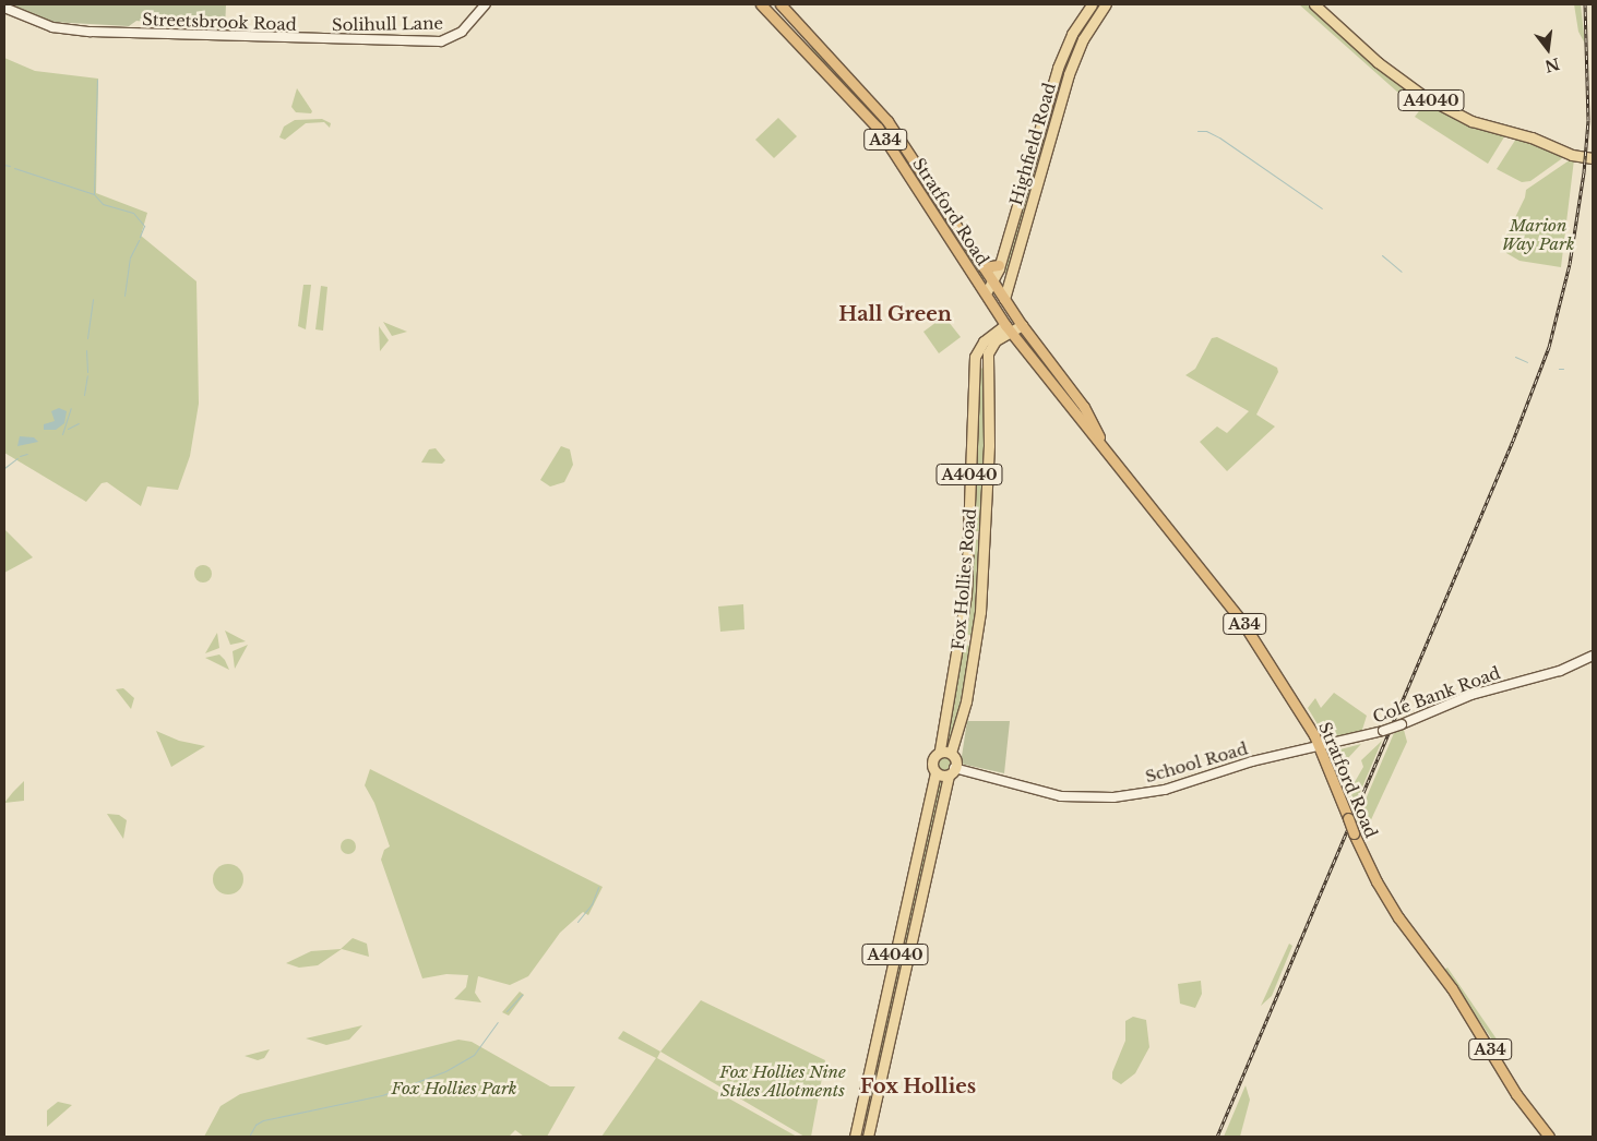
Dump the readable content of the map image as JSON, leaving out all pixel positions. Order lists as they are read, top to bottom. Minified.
{"streets":{"highway":["A34","Stratford Road"],"main road":["Streetsbrook Road","Solihull Lane","A4040","Highfield Road","Fox Hollies Road","Cole Bank Road","School Road"]},"crossings":[["Streetsbrook Road","Solihull Lane"],["A4040","Fox Hollies Road"],["A4040","School Road"],["Highfield Road","Stratford Road"],["Stratford Road","Fox Hollies Road"],["Stratford Road","Cole Bank Road"],["Stratford Road","School Road"],["Cole Bank Road","School Road"]],"districts":["Hall Green","Fox Hollies"],"parks":["Marion Way Park","Fox Hollies Nine Stiles Allotments","Fox Hollies Park"],"north":"bottom"}
